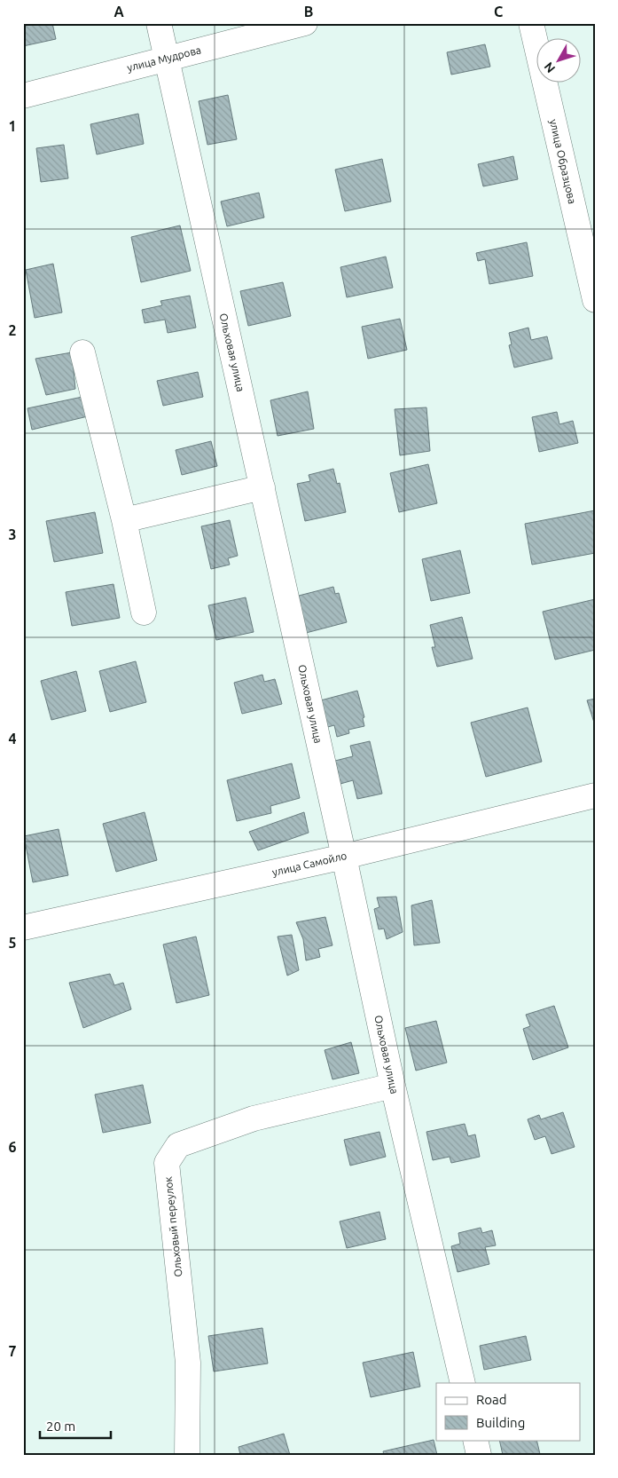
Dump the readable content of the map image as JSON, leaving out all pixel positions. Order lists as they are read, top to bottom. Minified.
{"streets":{"street":["улица Мудрова","улица Образцова","Ольховая улица","улица Самойло","Ольховый переулок"]},"crossings":[["улица Мудрова","Ольховая улица"],["Ольховая улица","улица Самойло"],["Ольховая улица","Ольховый переулок"]],"legend":["Road","Building"],"scale_bar":"20 m","north":"bottom left","grid":{"columns":["A","B","C"],"rows":["1","2","3","4","5","6","7"]}}
